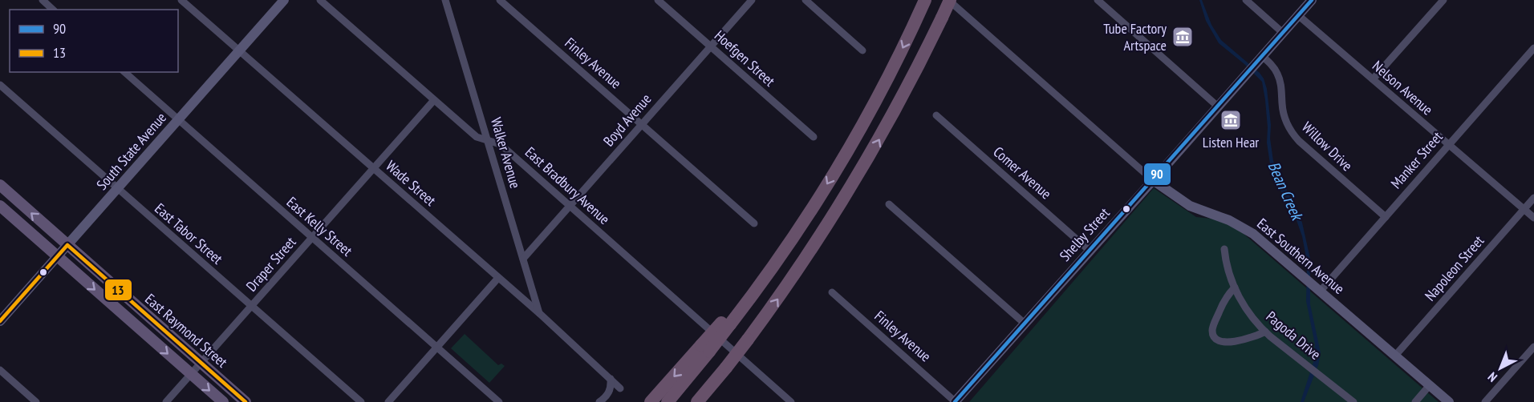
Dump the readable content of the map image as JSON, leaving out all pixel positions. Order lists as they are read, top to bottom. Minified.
{"streets":{"main road":["East Raymond Street"],"street":["Hoefgen Street","Finley Avenue","Nelson Avenue","Boyd Avenue","Willow Drive","South State Avenue","Walker Avenue","Manker Street","Comer Avenue","Wade Street","East Bradbury Avenue","East Kelly Street","East Tabor Street","Shelby Street","East Southern Avenue","Draper Street","Napoleon Street","Pagoda Drive"]},"crossings":[["Hoefgen Street","Boyd Avenue"],["Finley Avenue","Boyd Avenue"],["Finley Avenue","Shelby Street"],["Nelson Avenue","Manker Street"],["Nelson Avenue","Shelby Street"],["Nelson Avenue","Napoleon Street"],["Boyd Avenue","Walker Avenue"],["Boyd Avenue","East Bradbury Avenue"],["Willow Drive","Manker Street"],["Willow Drive","Shelby Street"],["South State Avenue","Wade Street"],["South State Avenue","East Kelly Street"],["South State Avenue","East Tabor Street"],["South State Avenue","East Raymond Street"],["Walker Avenue","Wade Street"],["Walker Avenue","East Bradbury Avenue"],["Manker Street","East Southern Avenue"],["Comer Avenue","Shelby Street"],["Wade Street","Draper Street"],["East Bradbury Avenue","Draper Street"],["East Kelly Street","Draper Street"],["East Tabor Street","Draper Street"],["Shelby Street","East Southern Avenue"],["East Southern Avenue","Napoleon Street"],["Draper Street","East Raymond Street"]],"water":["Bean Creek"],"places":{"museum":["Tube Factory Artspace","Listen Hear"]},"lines":["transit line 90","transit line 13"],"legend":["90","13"],"north":"bottom left"}
